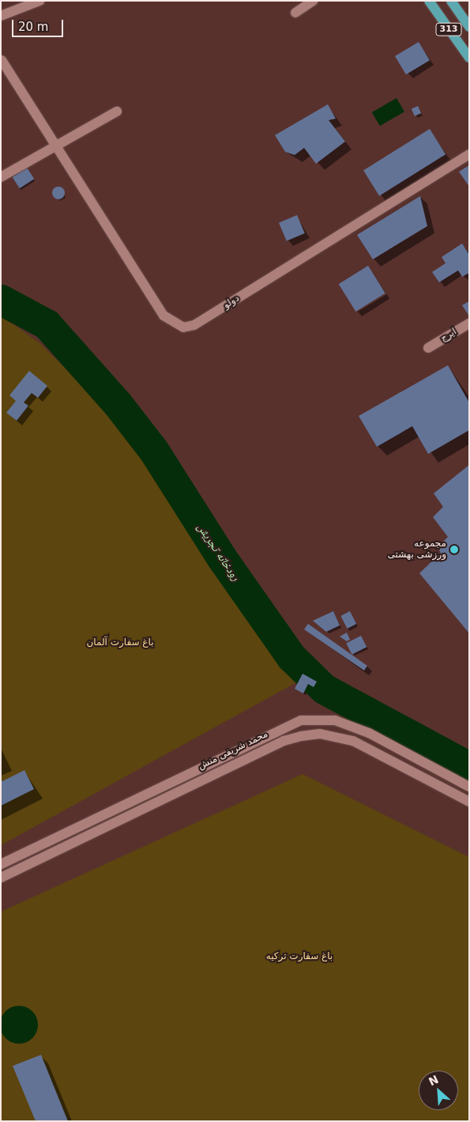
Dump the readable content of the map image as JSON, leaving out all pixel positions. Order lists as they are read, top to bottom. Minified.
{"streets":{"main road":["313"],"street":["دولو","ایرج","محمد شریفی منش"]},"water":["رودخانه تجریش"],"parks":["باغ سفارت آلمان","باغ سفارت ترکیه"],"places":["مجموعه ورزشی بهشتی"],"scale_bar":"20 m","north":"top left"}
